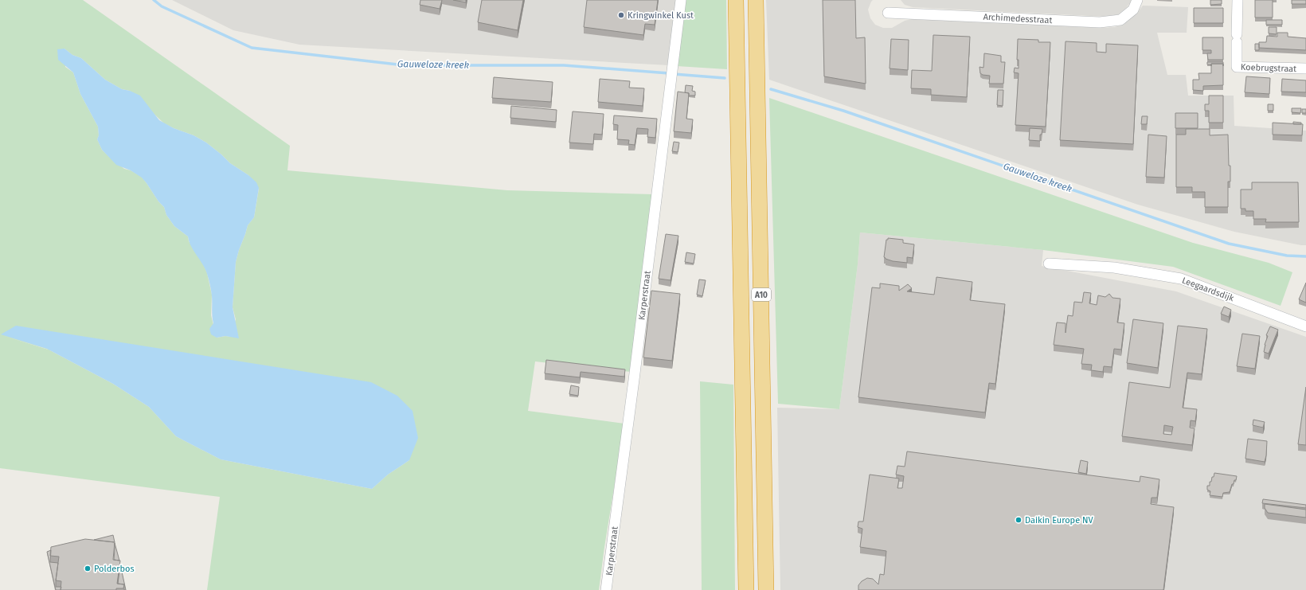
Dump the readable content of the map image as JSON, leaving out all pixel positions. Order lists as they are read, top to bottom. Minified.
{"streets":{"highway":["A10"],"street":["Archimedesstraat","Koebrugstraat","Leegaardsdijk","Karperstraat"]},"water":["Gauweloze kreek"],"places":["Kringwinkel Kust","Daikin Europe NV","Polderbos"]}
